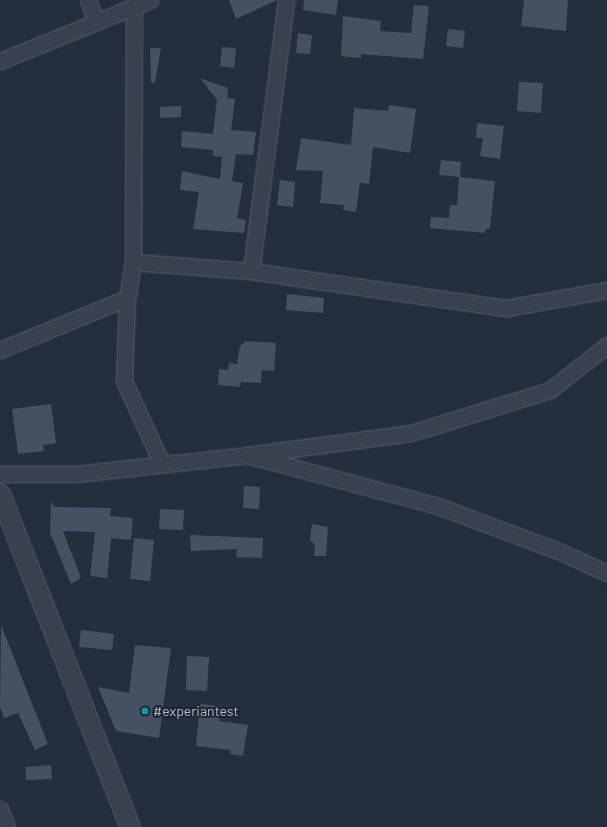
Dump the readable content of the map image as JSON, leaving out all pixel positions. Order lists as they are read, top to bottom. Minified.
{"places":["#experiantest"]}
